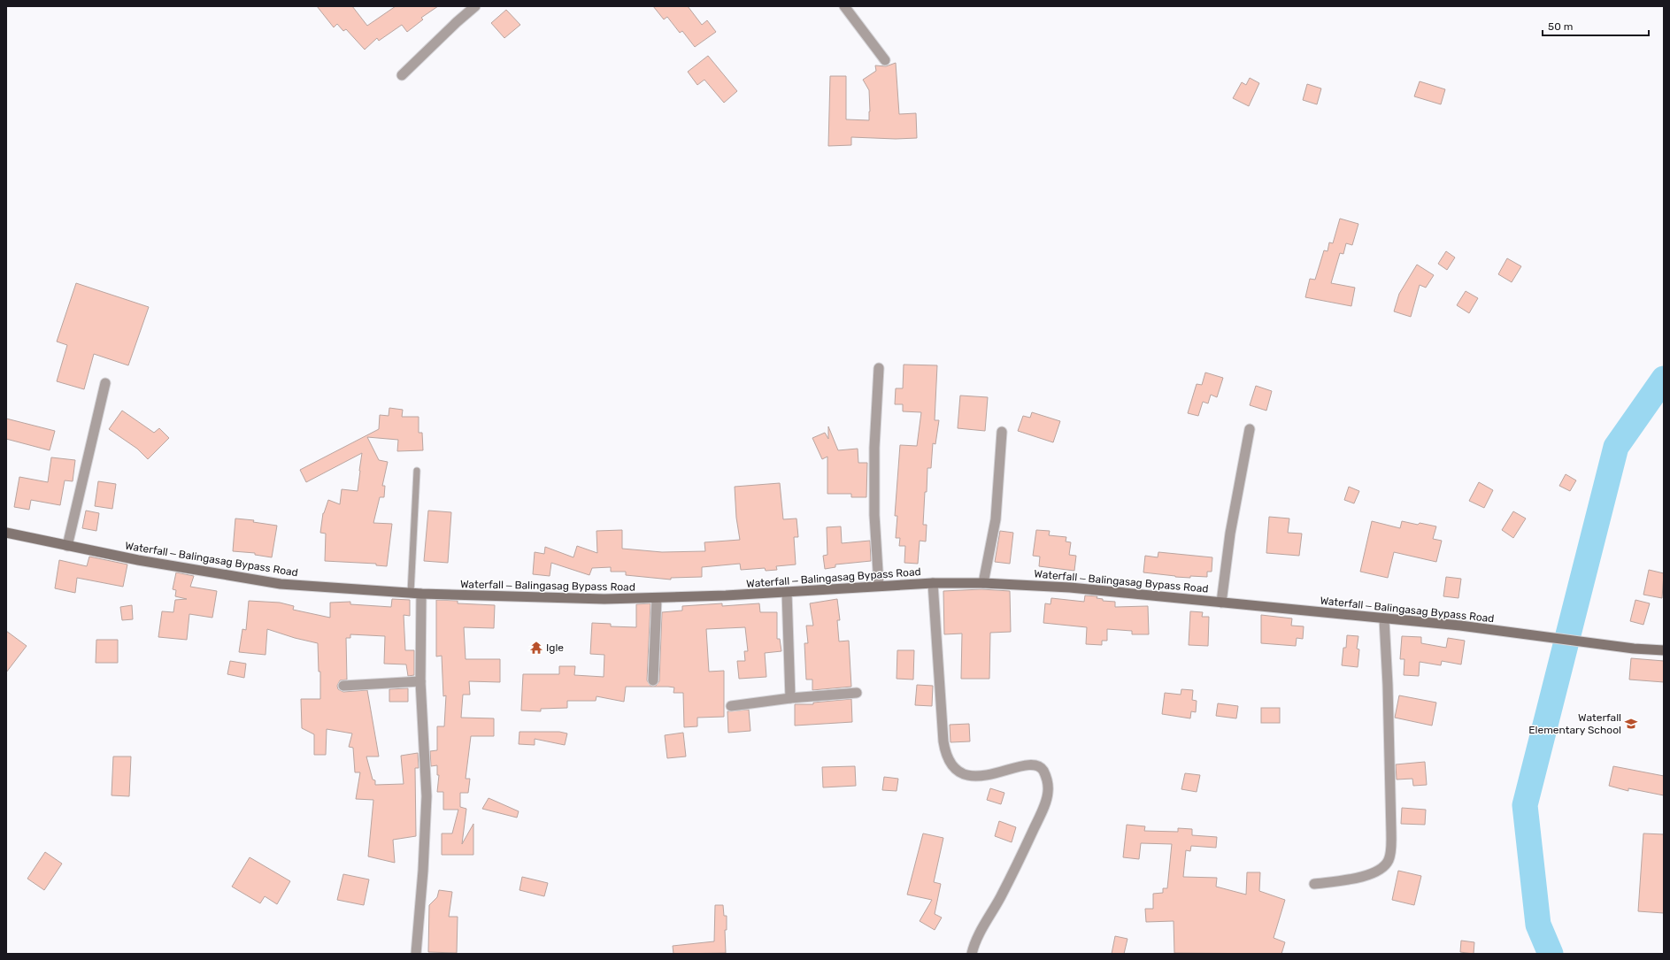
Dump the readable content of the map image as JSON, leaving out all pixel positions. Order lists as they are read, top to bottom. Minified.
{"streets":{"main road":["Waterfall ‒ Balingasag Bypass Road"]},"places":{"temple":["Igle"],"school or university":["Waterfall Elementary School"]},"scale_bar":"50 m"}
